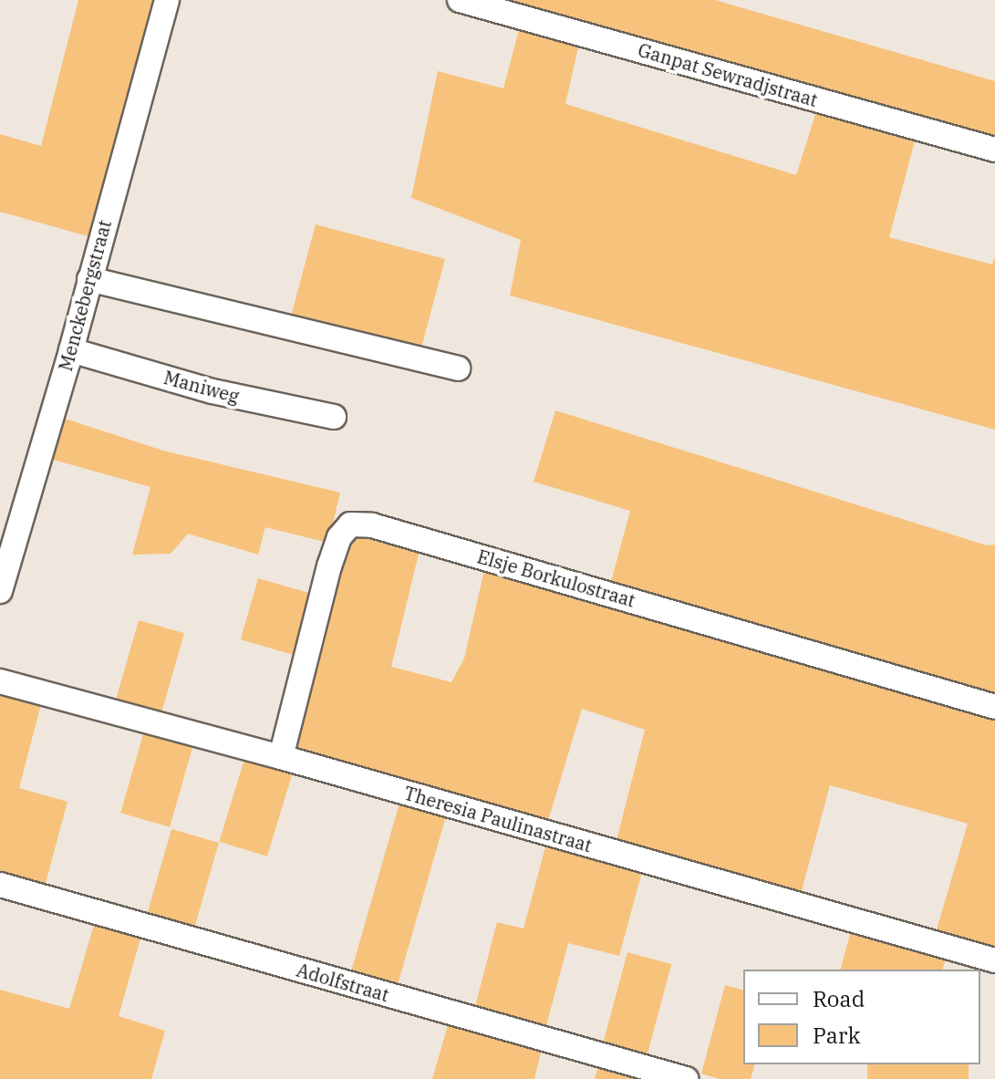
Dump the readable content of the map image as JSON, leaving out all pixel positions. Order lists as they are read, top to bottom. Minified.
{"streets":{"street":["Ganpat Sewradjstraat","Menckebergstraat","Maniweg","Elsje Borkulostraat","Theresia Paulinastraat","Adolfstraat"]},"crossings":[["Menckebergstraat","Maniweg"],["Elsje Borkulostraat","Theresia Paulinastraat"]],"legend":["Road","Park"]}
